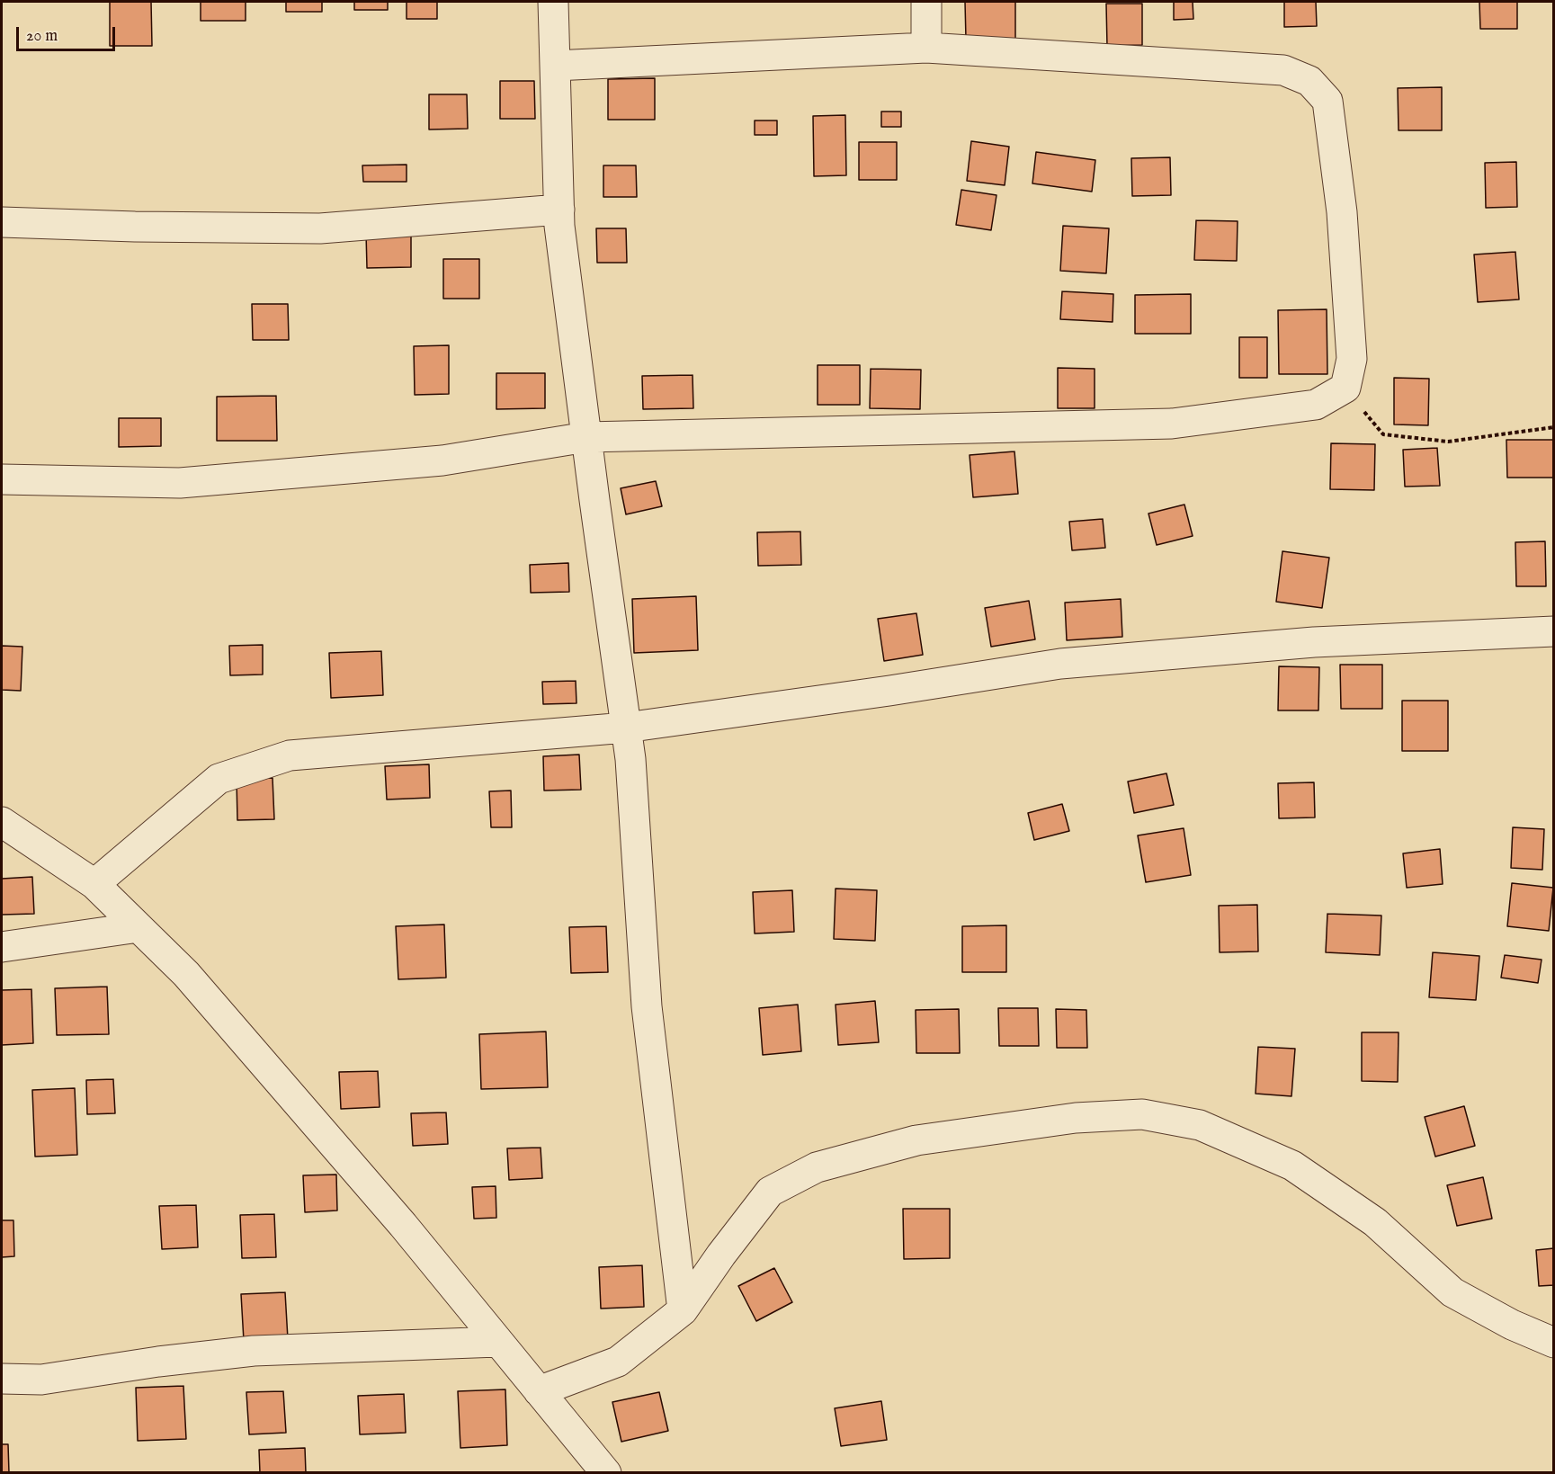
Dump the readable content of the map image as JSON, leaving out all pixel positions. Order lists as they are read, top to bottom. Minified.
{"scale_bar":"20 m"}
